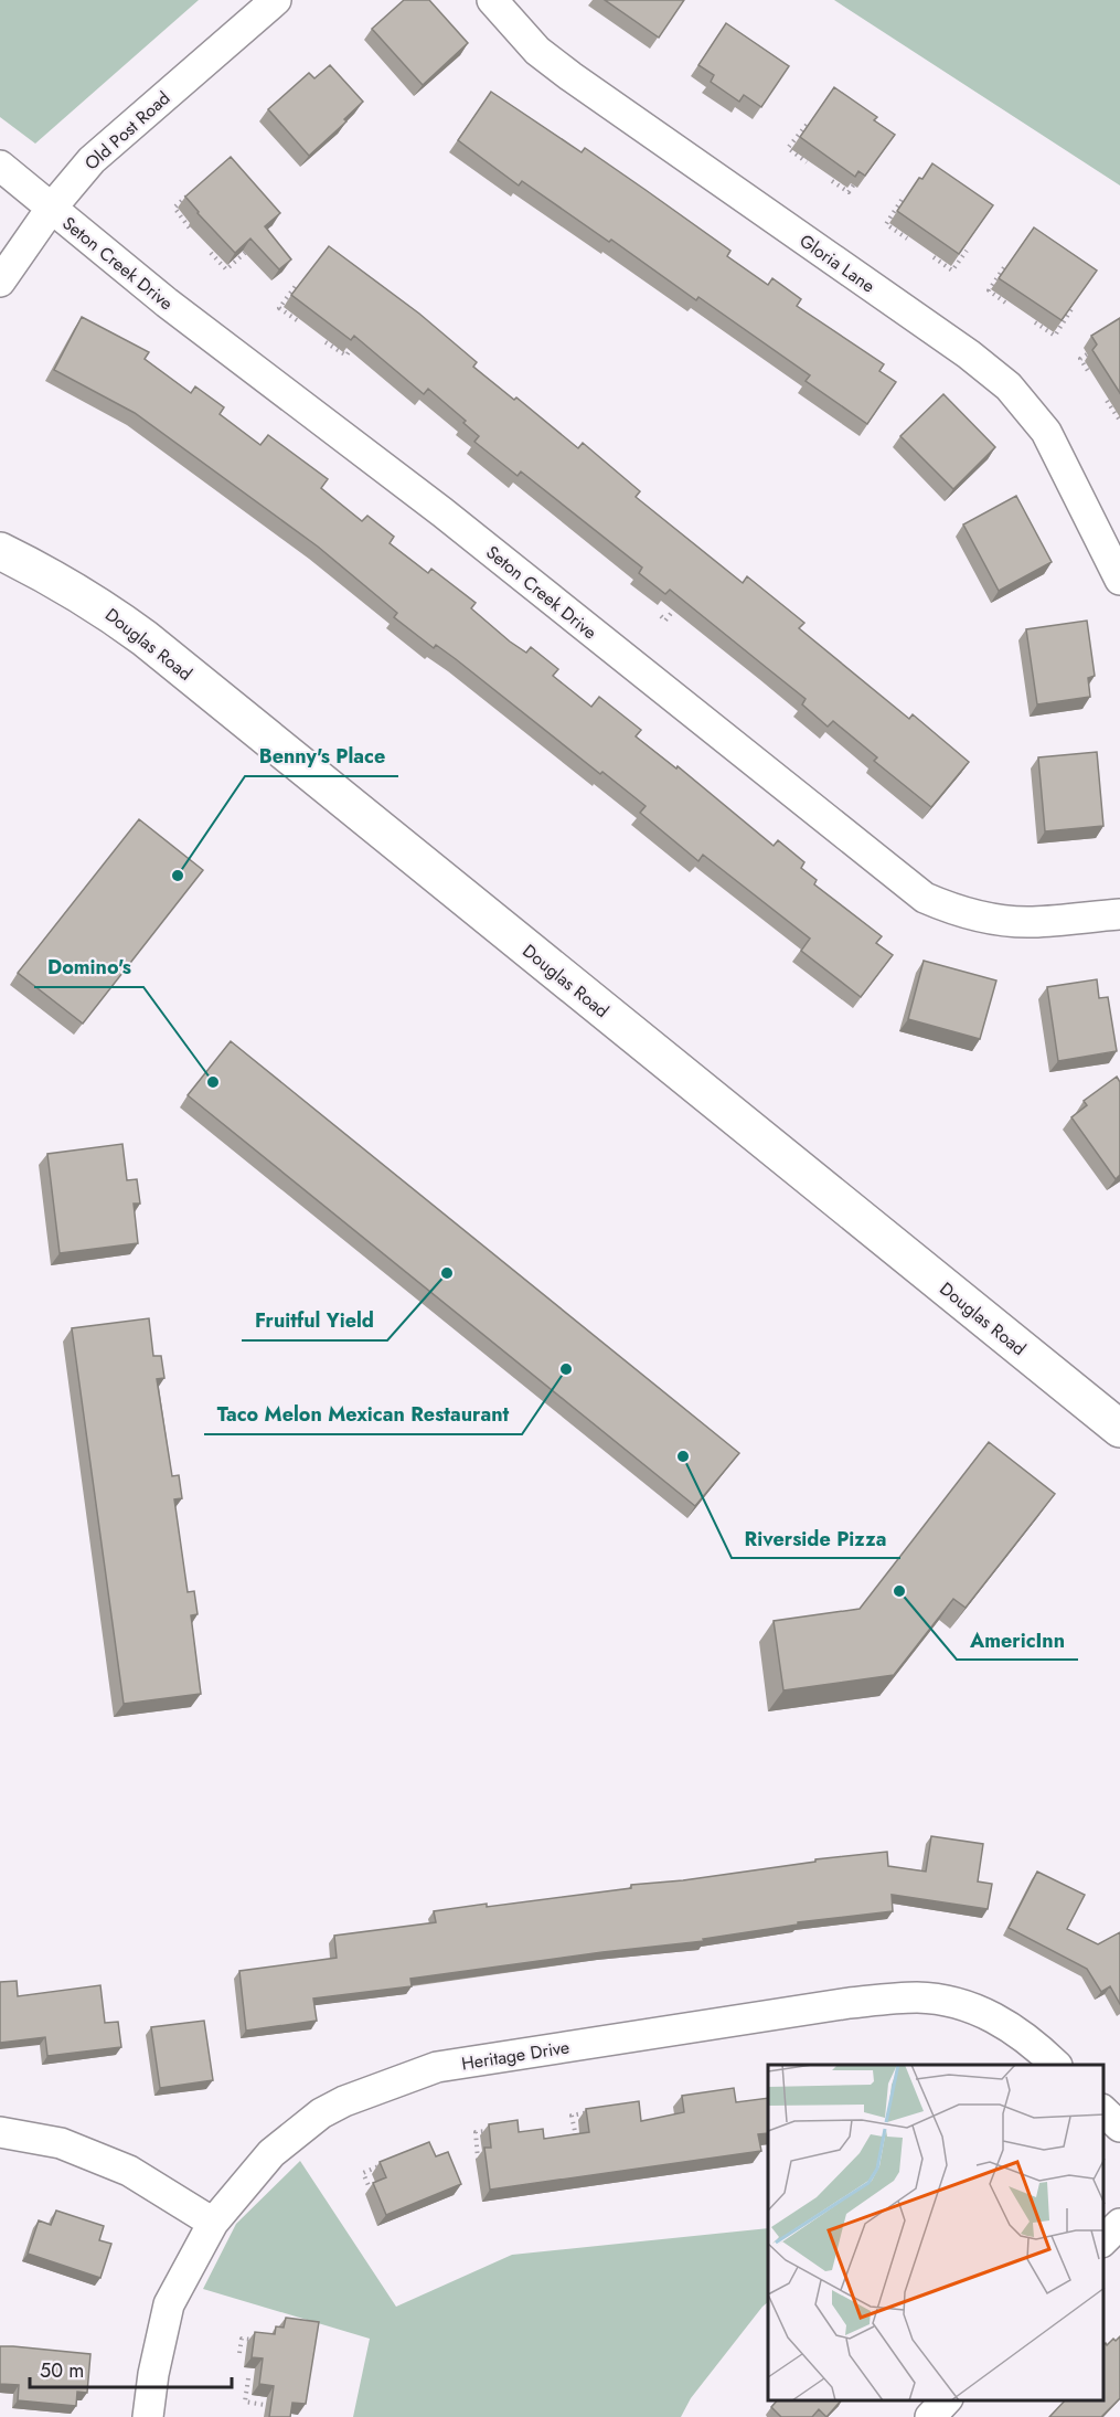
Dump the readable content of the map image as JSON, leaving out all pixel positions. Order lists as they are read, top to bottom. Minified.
{"streets":{"street":["Old Post Road","Seton Creek Drive","Gloria Lane","Douglas Road","Heritage Drive"]},"crossings":[["Old Post Road","Seton Creek Drive"]],"places":["Benny's Place","Domino's","Fruitful Yield","Taco Melon Mexican Restaurant","Riverside Pizza","AmericInn"],"scale_bar":"50 m"}
